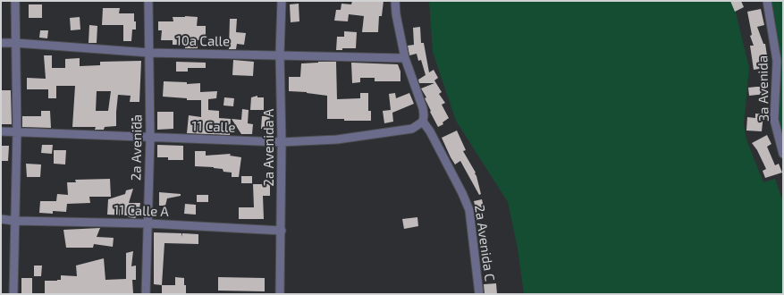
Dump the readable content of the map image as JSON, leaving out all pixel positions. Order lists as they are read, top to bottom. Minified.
{"streets":{"street":["10a Calle","3a Avenida","11 Calle","2a Avenida","2a Avenida A","11 Calle A","2a Avenida C"]},"crossings":[["10a Calle","2a Avenida"],["10a Calle","2a Avenida A"],["11 Calle","2a Avenida"],["11 Calle","2a Avenida A"],["11 Calle","2a Avenida C"],["2a Avenida","11 Calle A"],["2a Avenida A","11 Calle A"]]}
